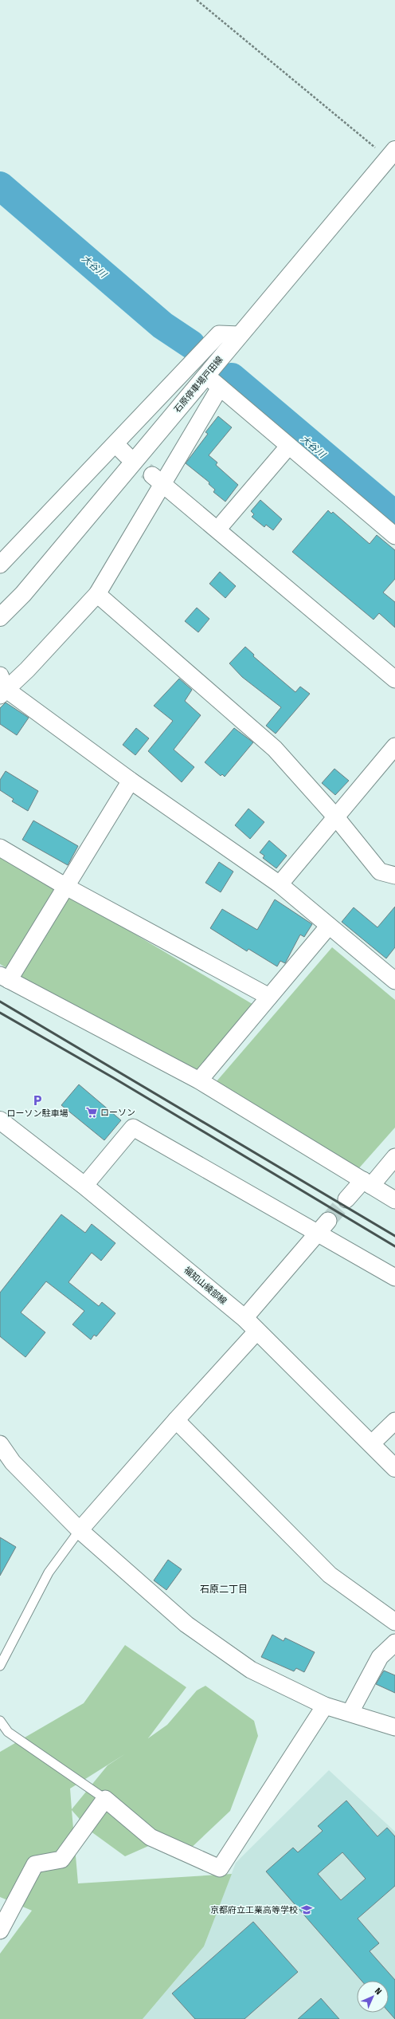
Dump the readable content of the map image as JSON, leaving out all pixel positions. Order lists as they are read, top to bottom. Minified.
{"streets":{"main road":["石原停車場戸田線","福知山綾部線"]},"districts":["石原二丁目"],"water":["大谷川"],"places":{"parking":["ローソン駐車場"],"supermarket":["ローソン"],"school or university":["京都府立工業高等学校"]},"north":"top right"}
